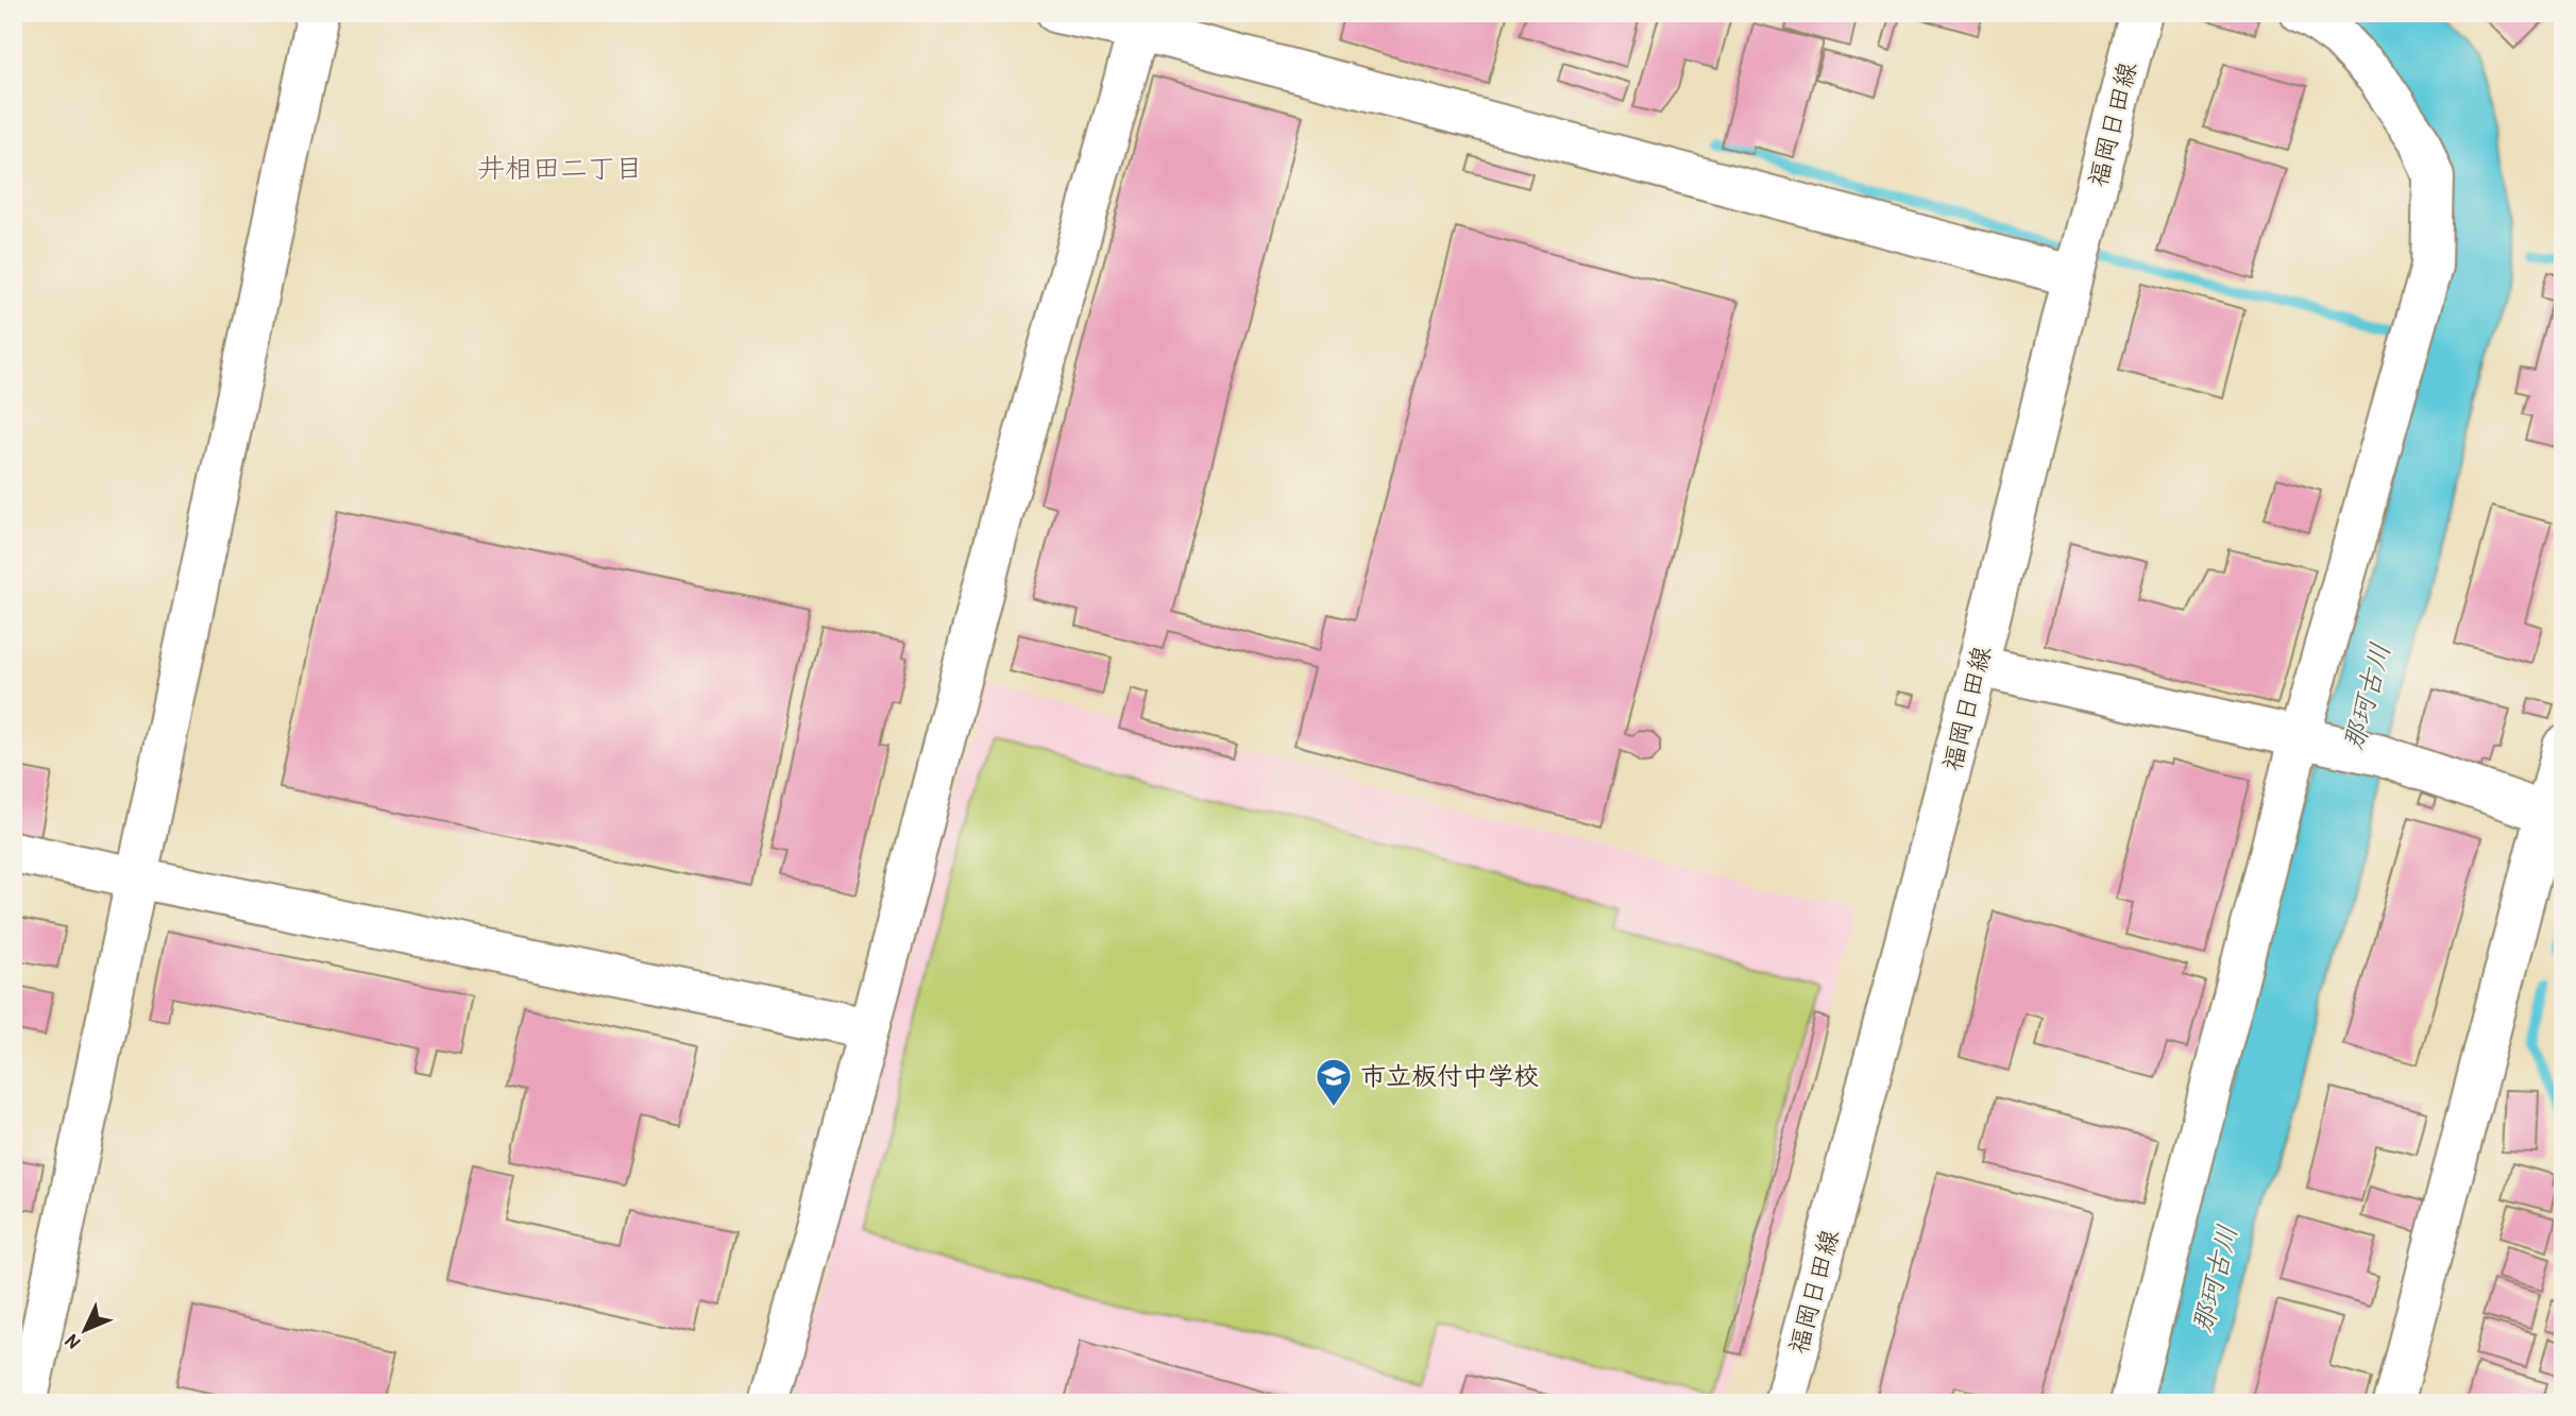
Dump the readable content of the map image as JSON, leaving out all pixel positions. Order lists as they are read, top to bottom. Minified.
{"streets":{"street":["福岡日田線"]},"districts":["井相田二丁目"],"water":["那珂古川"],"places":{"school or university":["市立板付中学校"]},"north":"bottom left"}
